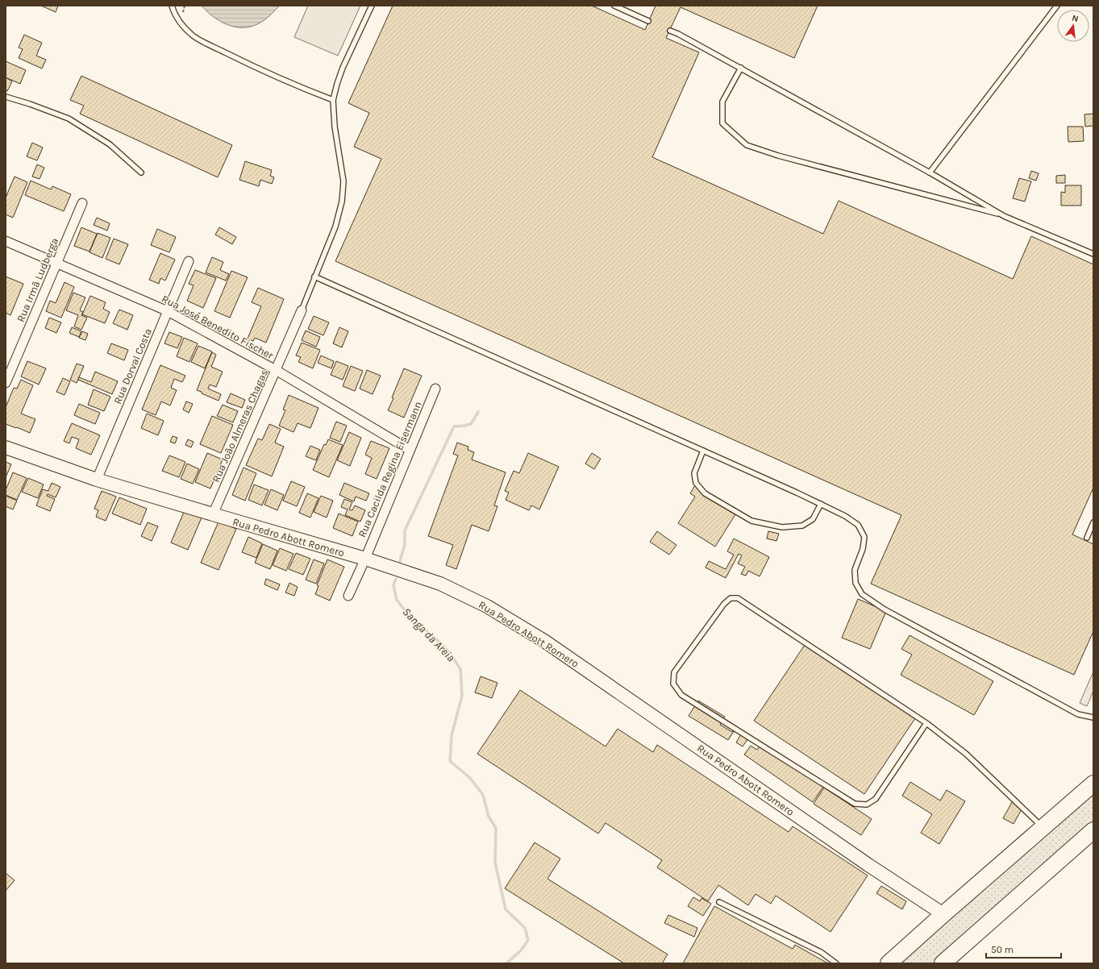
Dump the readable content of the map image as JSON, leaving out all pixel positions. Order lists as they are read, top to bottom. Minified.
{"streets":{"street":["Rua Irmã Ludberga","Rua José Benedito Fischer","Rua Dorval Costa","Rua João Almeras Chagas","Rua Cacilda Regina Eisermann","Rua Pedro Abott Romero"]},"crossings":[["Rua Irmã Ludberga","Rua José Benedito Fischer"],["Rua José Benedito Fischer","Rua Dorval Costa"],["Rua José Benedito Fischer","Rua João Almeras Chagas"],["Rua José Benedito Fischer","Rua Cacilda Regina Eisermann"],["Rua Dorval Costa","Rua Pedro Abott Romero"],["Rua João Almeras Chagas","Rua Pedro Abott Romero"],["Rua Cacilda Regina Eisermann","Rua Pedro Abott Romero"]],"water":["Sanga da Areia"],"scale_bar":"50 m","north":"top"}
